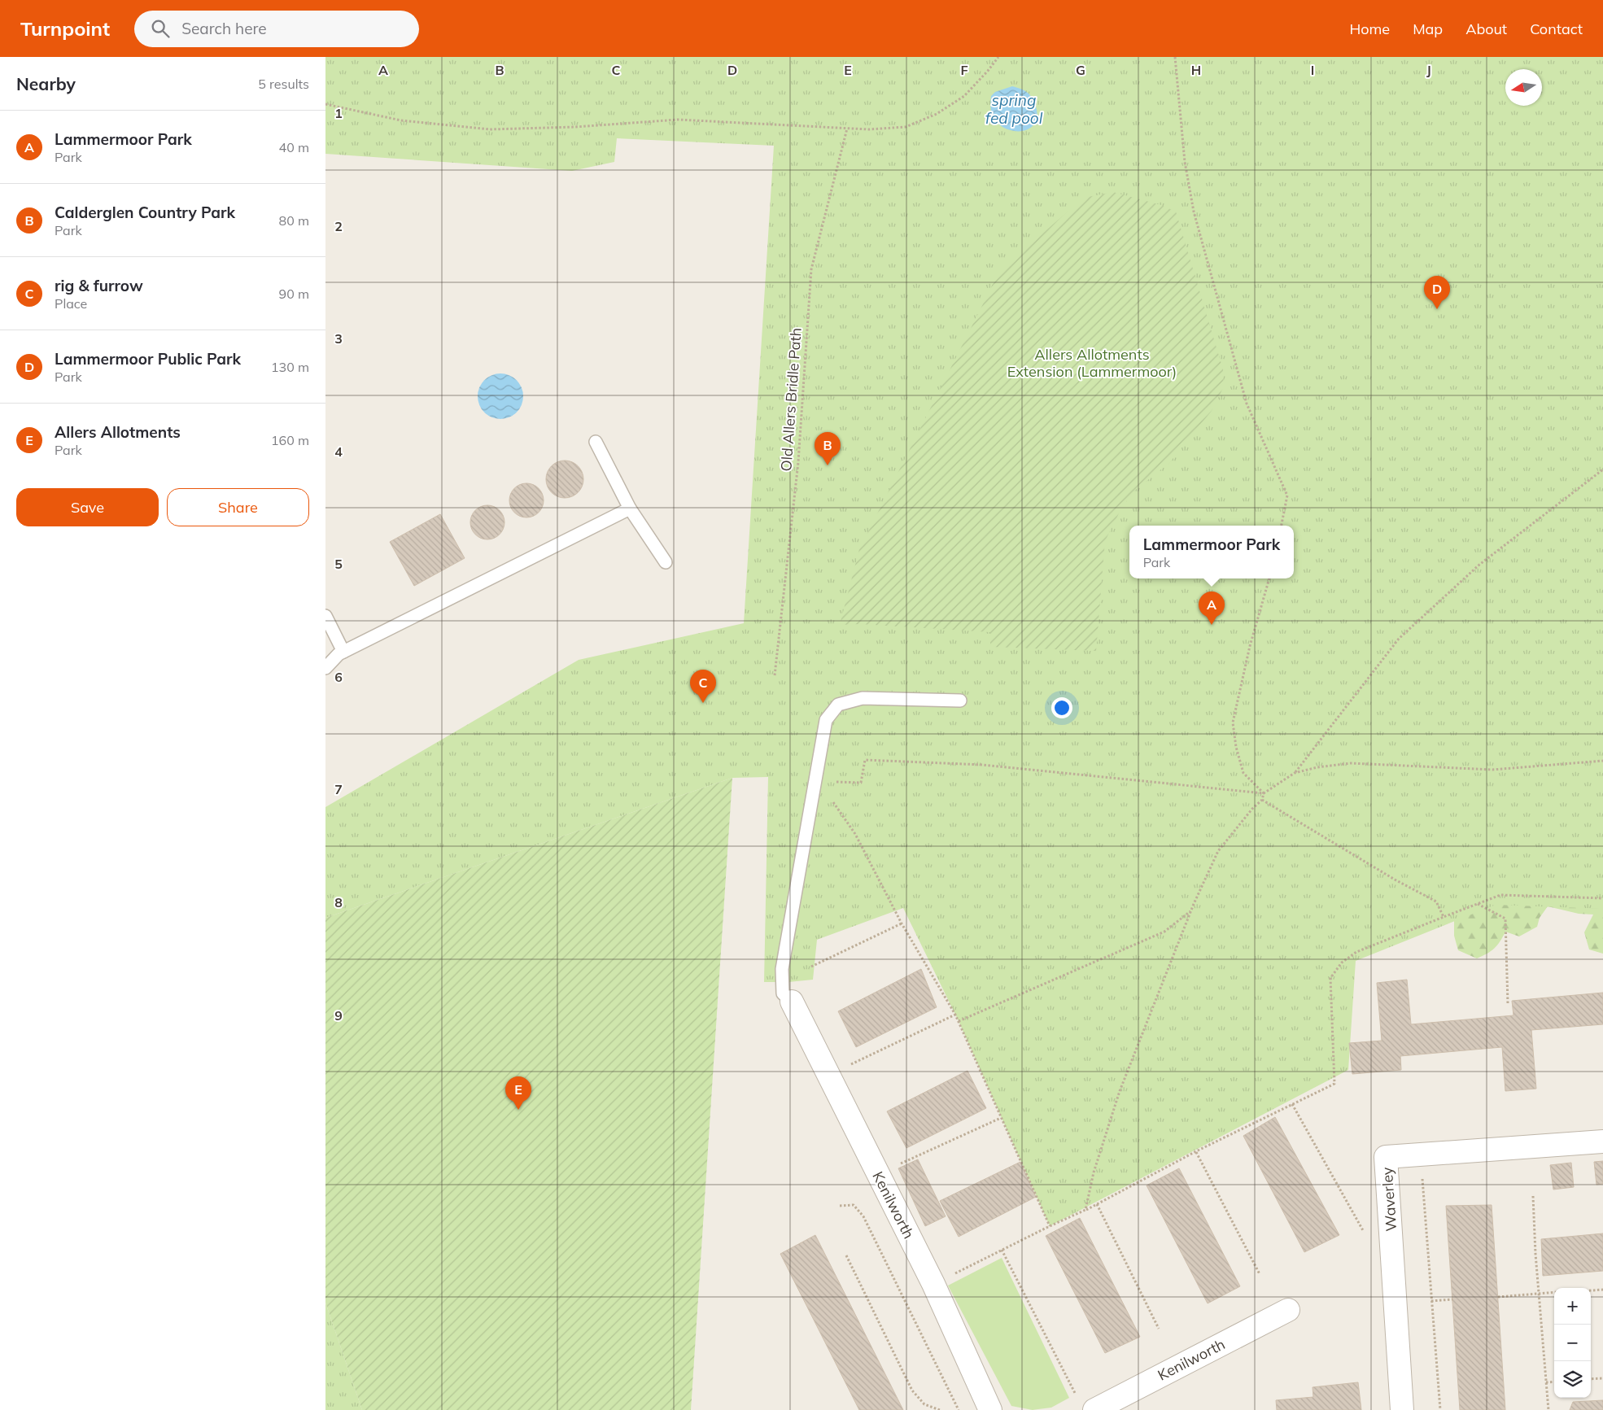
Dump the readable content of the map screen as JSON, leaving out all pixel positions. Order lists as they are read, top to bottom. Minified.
{"streets":{"street":["Waverley","Kenilworth"],"path":["Old Allers Bridle Path"]},"water":["spring fed pool"],"parks":["Allers Allotments Extension (Lammermoor)"],"north":"left","page":{"header":"Turnpoint","search":"Search here","nav":["Home","Map","About","Contact"],"heading":["Nearby","5 results"],"list":[{"mark":"A","name":"Lammermoor Park","note":"Park","value":"40 m"},{"mark":"B","name":"Calderglen Country Park","note":"Park","value":"80 m"},{"mark":"C","name":"rig & furrow","note":"Place","value":"90 m"},{"mark":"D","name":"Lammermoor Public Park","note":"Park","value":"130 m"},{"mark":"E","name":"Allers Allotments","note":"Park","value":"160 m"}],"pins":["D","B","A","C","E"],"buttons":["Save","Share"],"popup":["Lammermoor Park","Park"],"map_buttons":["+","−"]},"grid":{"columns":["A","B","C","D","E","F","G","H","I","J"],"rows":["1","2","3","4","5","6","7","8","9"]}}
